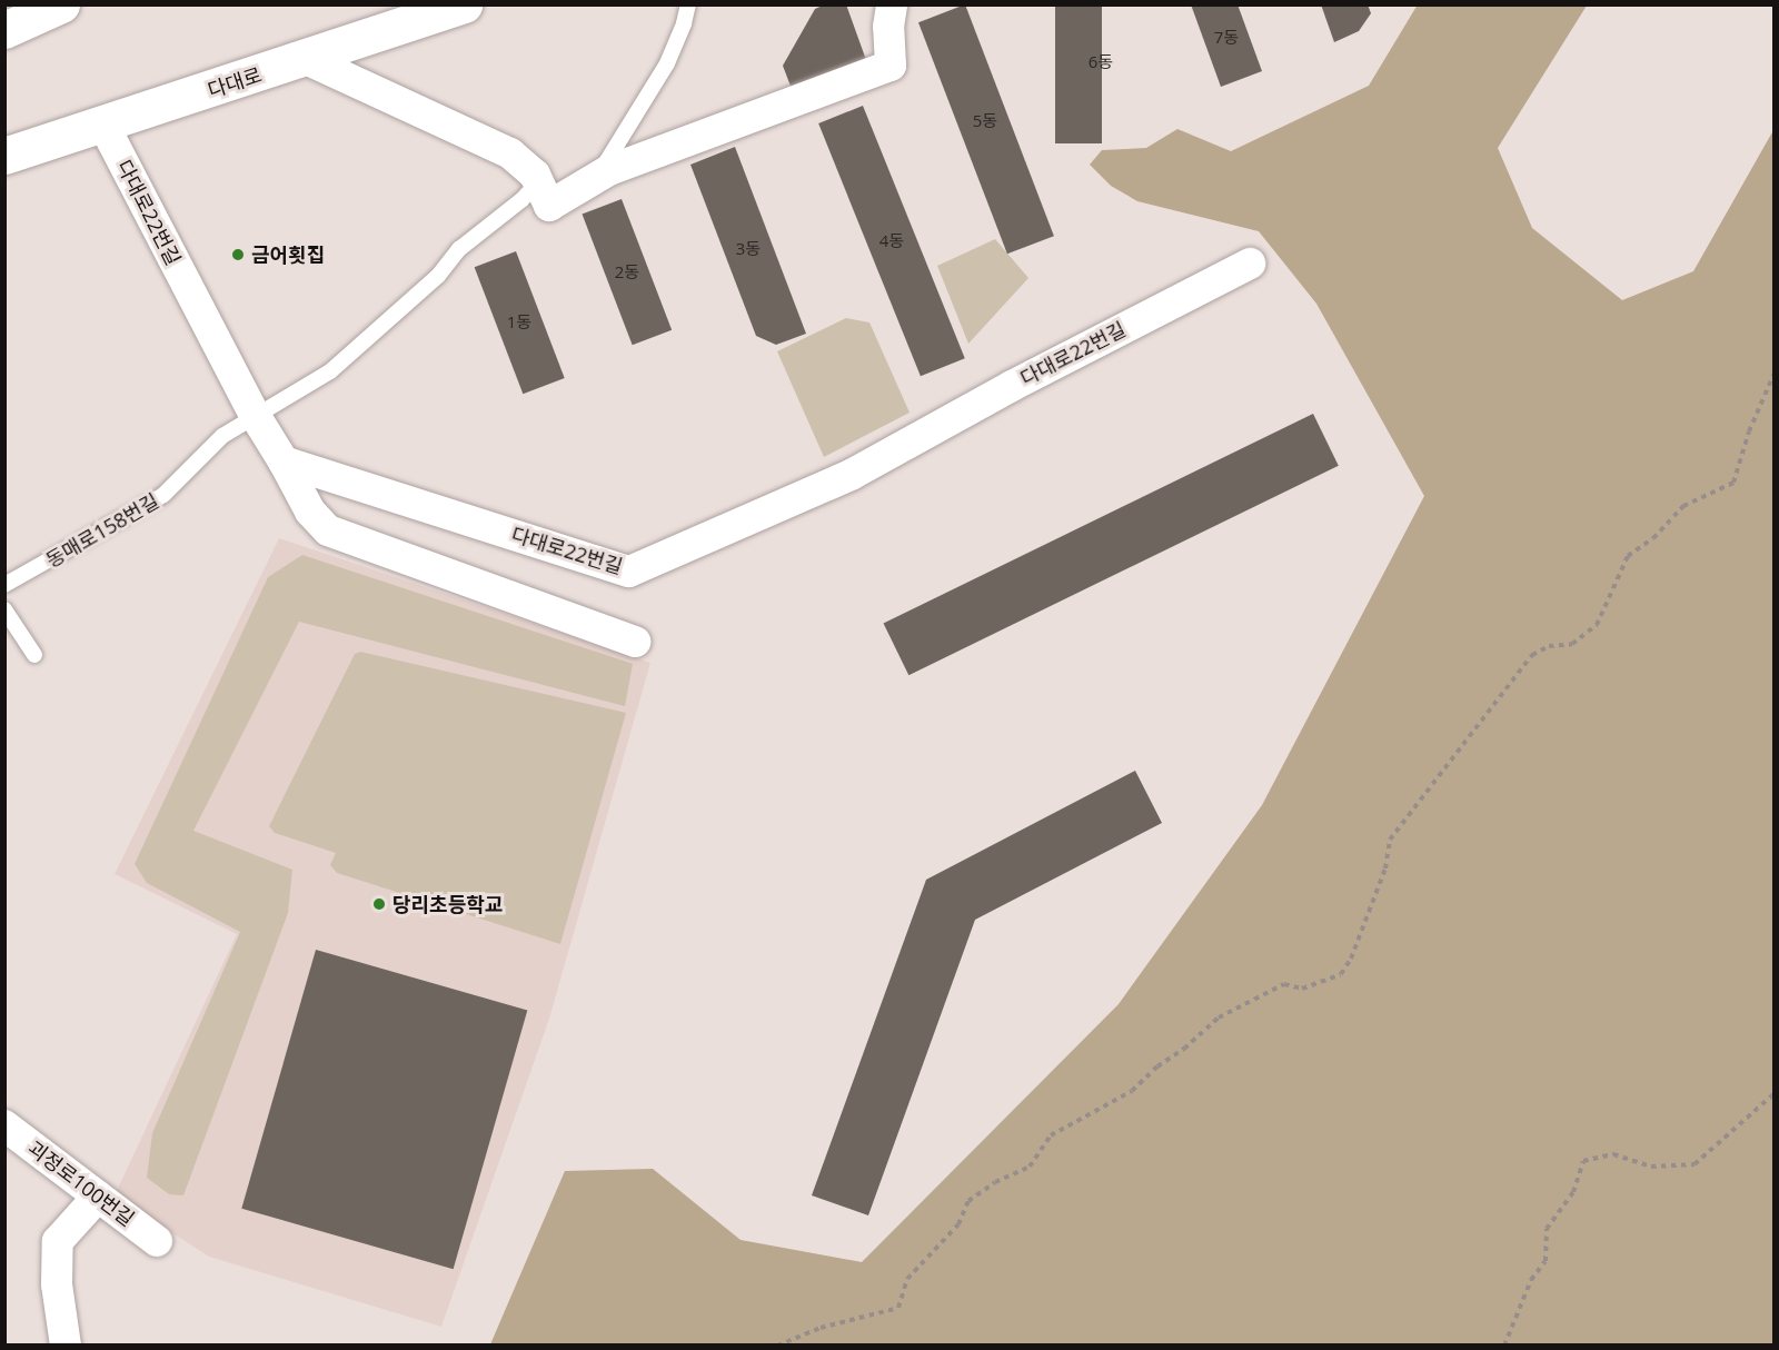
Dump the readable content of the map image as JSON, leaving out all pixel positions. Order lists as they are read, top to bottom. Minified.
{"streets":{"main road":["다대로"],"street":["다대로22번길","괴정로100번길"],"lane":["동매로158번길"]},"crossings":[["다대로","다대로22번길"],["다대로22번길","동매로158번길"]],"places":["금어횟집","당리초등학교"],"house_numbers":["7동","6동","5동","4동","3동","2동","1동"]}
